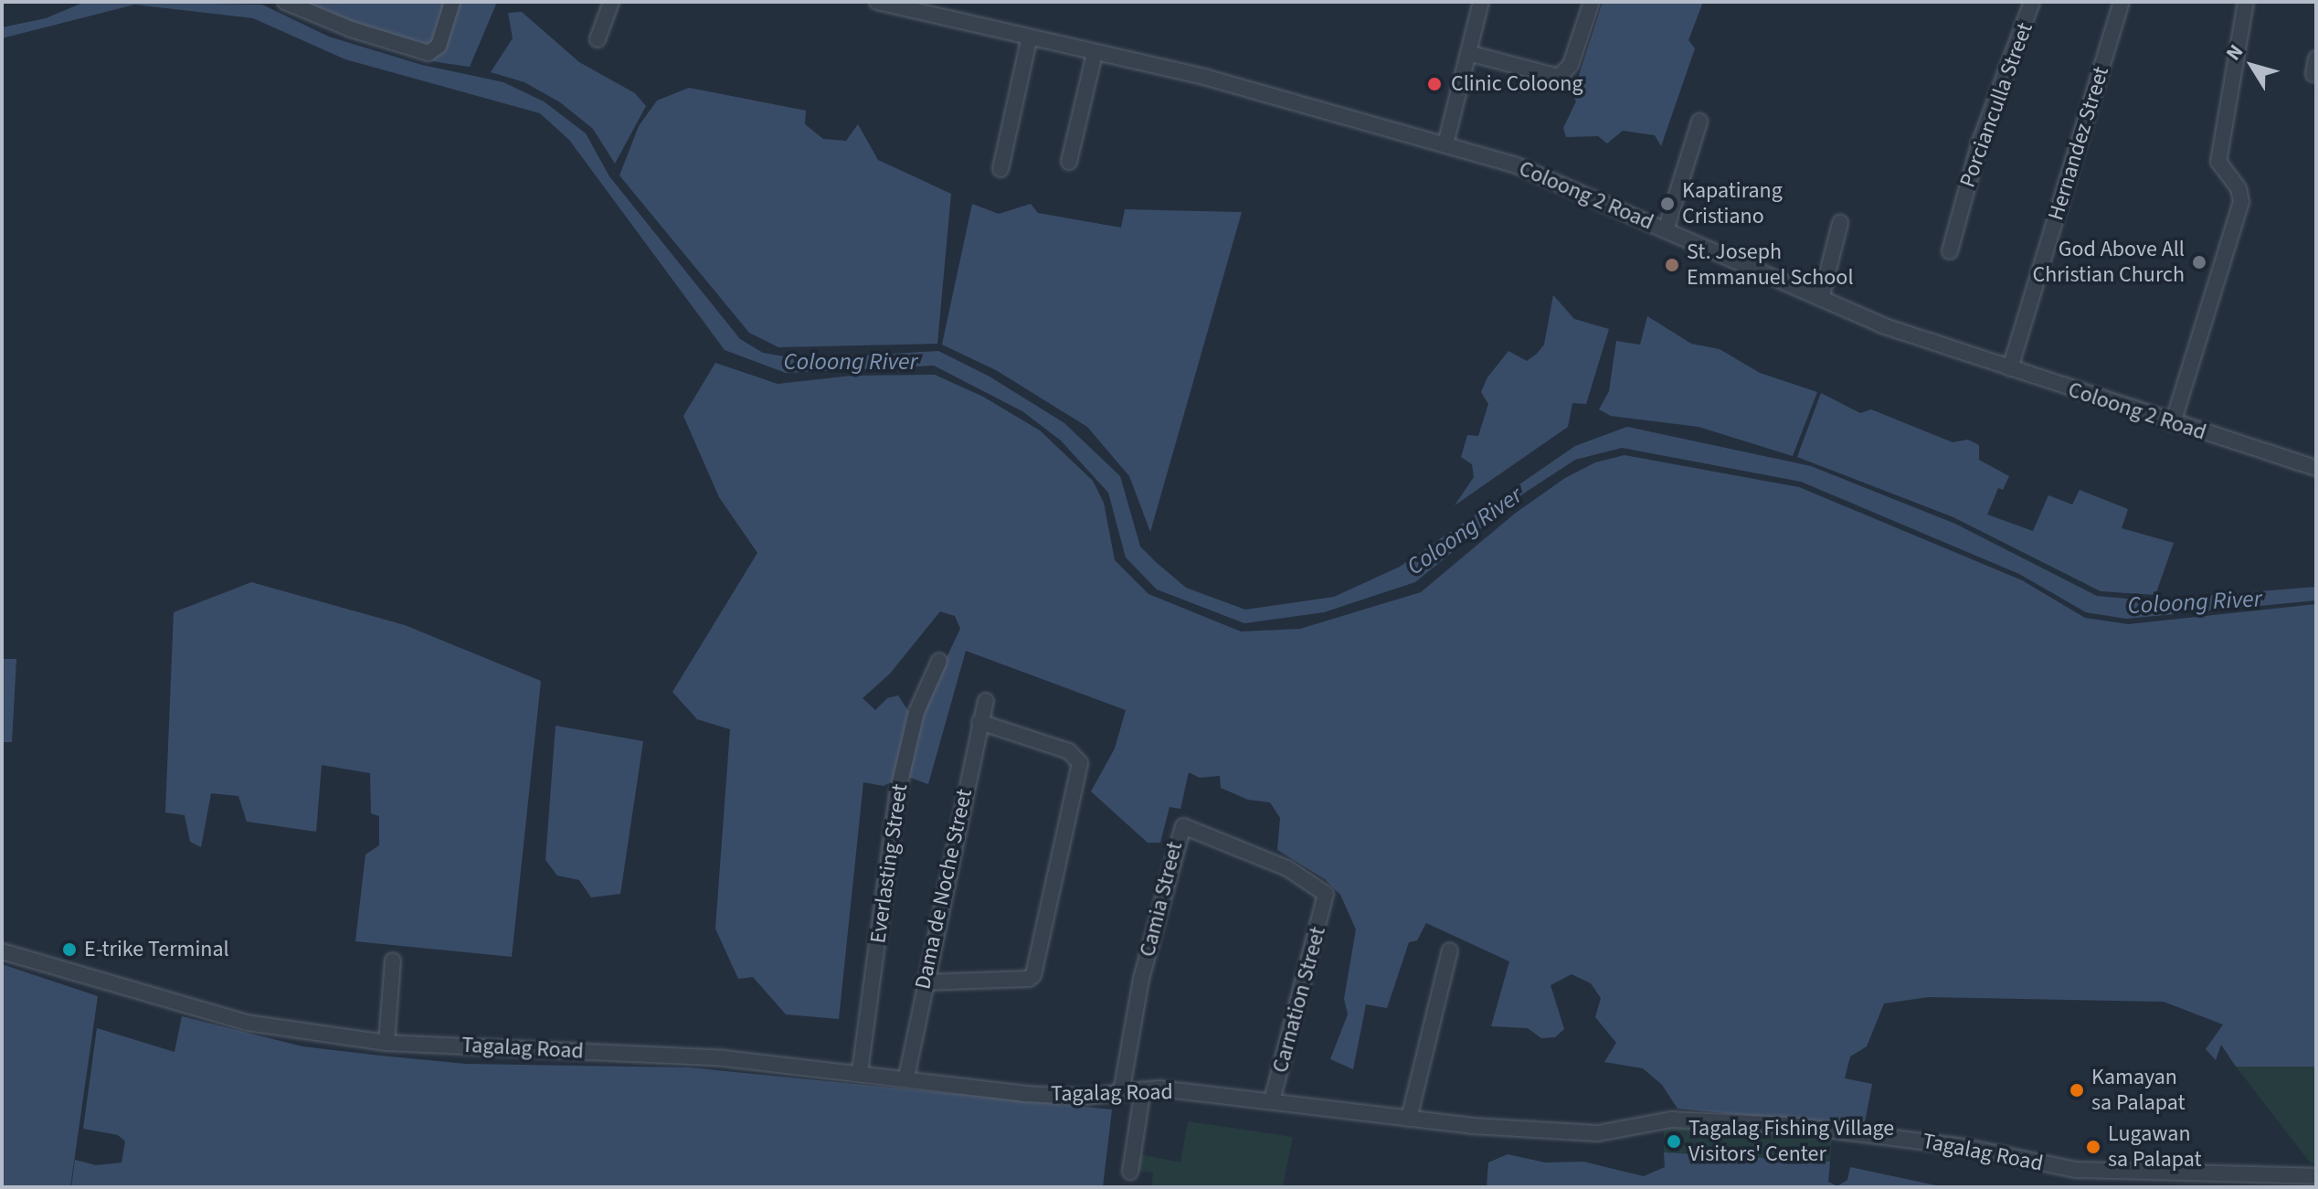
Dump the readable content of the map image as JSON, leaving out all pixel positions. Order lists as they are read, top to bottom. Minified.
{"streets":{"street":["Porcianculla Street","Hernandez Street","Coloong 2 Road","Everlasting Street","Dama de Noche Street","Camia Street","Carnation Street","Tagalag Road"]},"crossings":[["Hernandez Street","Coloong 2 Road"],["Everlasting Street","Tagalag Road"],["Dama de Noche Street","Tagalag Road"],["Camia Street","Carnation Street"],["Camia Street","Tagalag Road"],["Carnation Street","Tagalag Road"]],"water":["Coloong River"],"places":["Clinic Coloong","Kapatirang Cristiano","God Above All Christian Church","St. Joseph Emmanuel School","E-trike Terminal","Kamayan sa Palapat","Tagalag Fishing Village Visitors' Center","Lugawan sa Palapat"],"north":"top left"}
